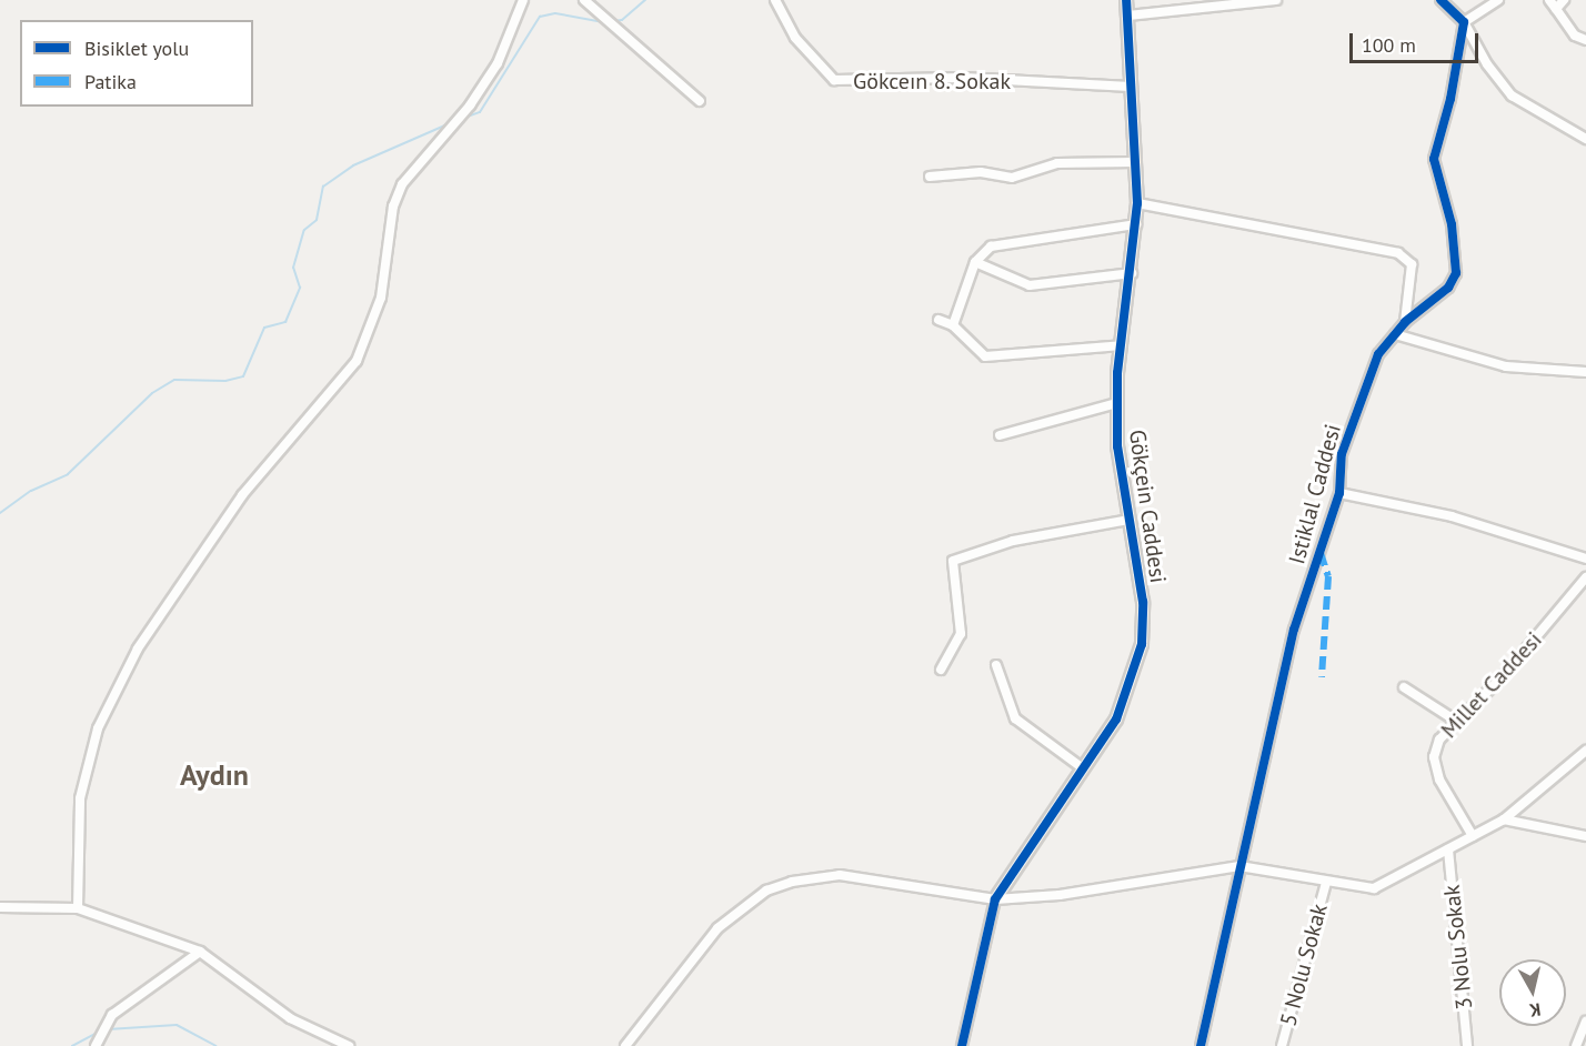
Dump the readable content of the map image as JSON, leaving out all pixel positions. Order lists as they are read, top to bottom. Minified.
{"streets":{"street":["Gökceın 8. Sokak","Istiklal Caddesi","Gökçein Caddesi","Millet Caddesi","3 Nolu Sokak","5 Nolu Sokak"]},"crossings":[["Gökceın 8. Sokak","Gökçein Caddesi"]],"districts":["Aydın"],"legend":["Bisiklet yolu","Patika"],"scale_bar":"100 m","north":"bottom"}
